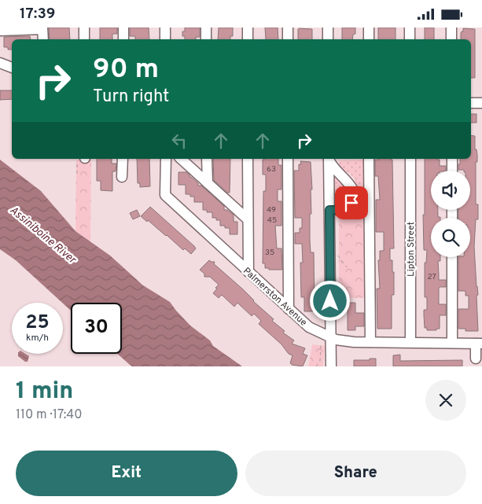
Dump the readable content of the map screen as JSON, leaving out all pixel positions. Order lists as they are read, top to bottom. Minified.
{"streets":{"street":["Lipton Street","Palmerston Avenue"]},"crossings":[["Lipton Street","Palmerston Avenue"]],"water":["Assiniboine River"],"house_numbers":["63","49","45","35","27"],"page":{"status":"17:39","turn":["90 m","Turn right"],"speed":"25 km/h","limit":"30","heading":["1 min","110 m · 17:40"],"buttons":["Exit","Share"]}}
